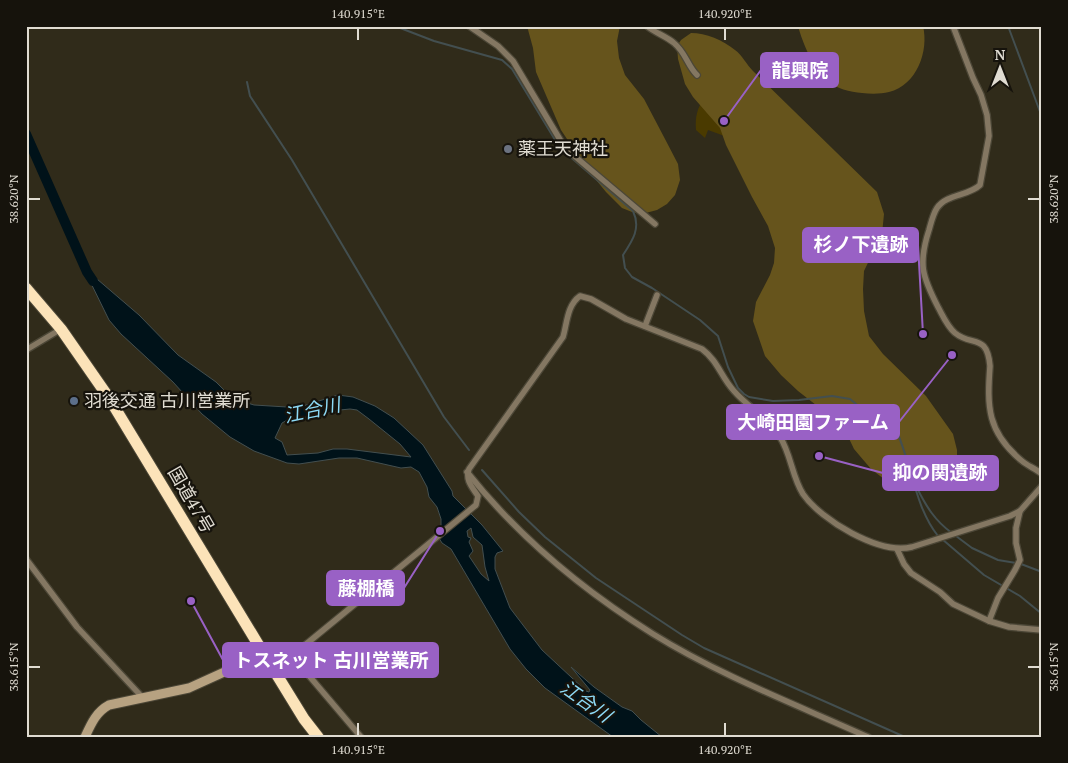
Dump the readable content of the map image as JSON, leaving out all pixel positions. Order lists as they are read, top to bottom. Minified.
{"streets":{"highway":["国道47号"]},"water":["江合川"],"places":["龍興院","薬王天神社","杉ノ下遺跡","大崎田園ファーム","羽後交通 古川営業所","抑の関遺跡","藤棚橋","トスネット 古川営業所"],"north":"top","coordinates":["140.915°E","140.920°E","38.620°N","38.615°N"]}
